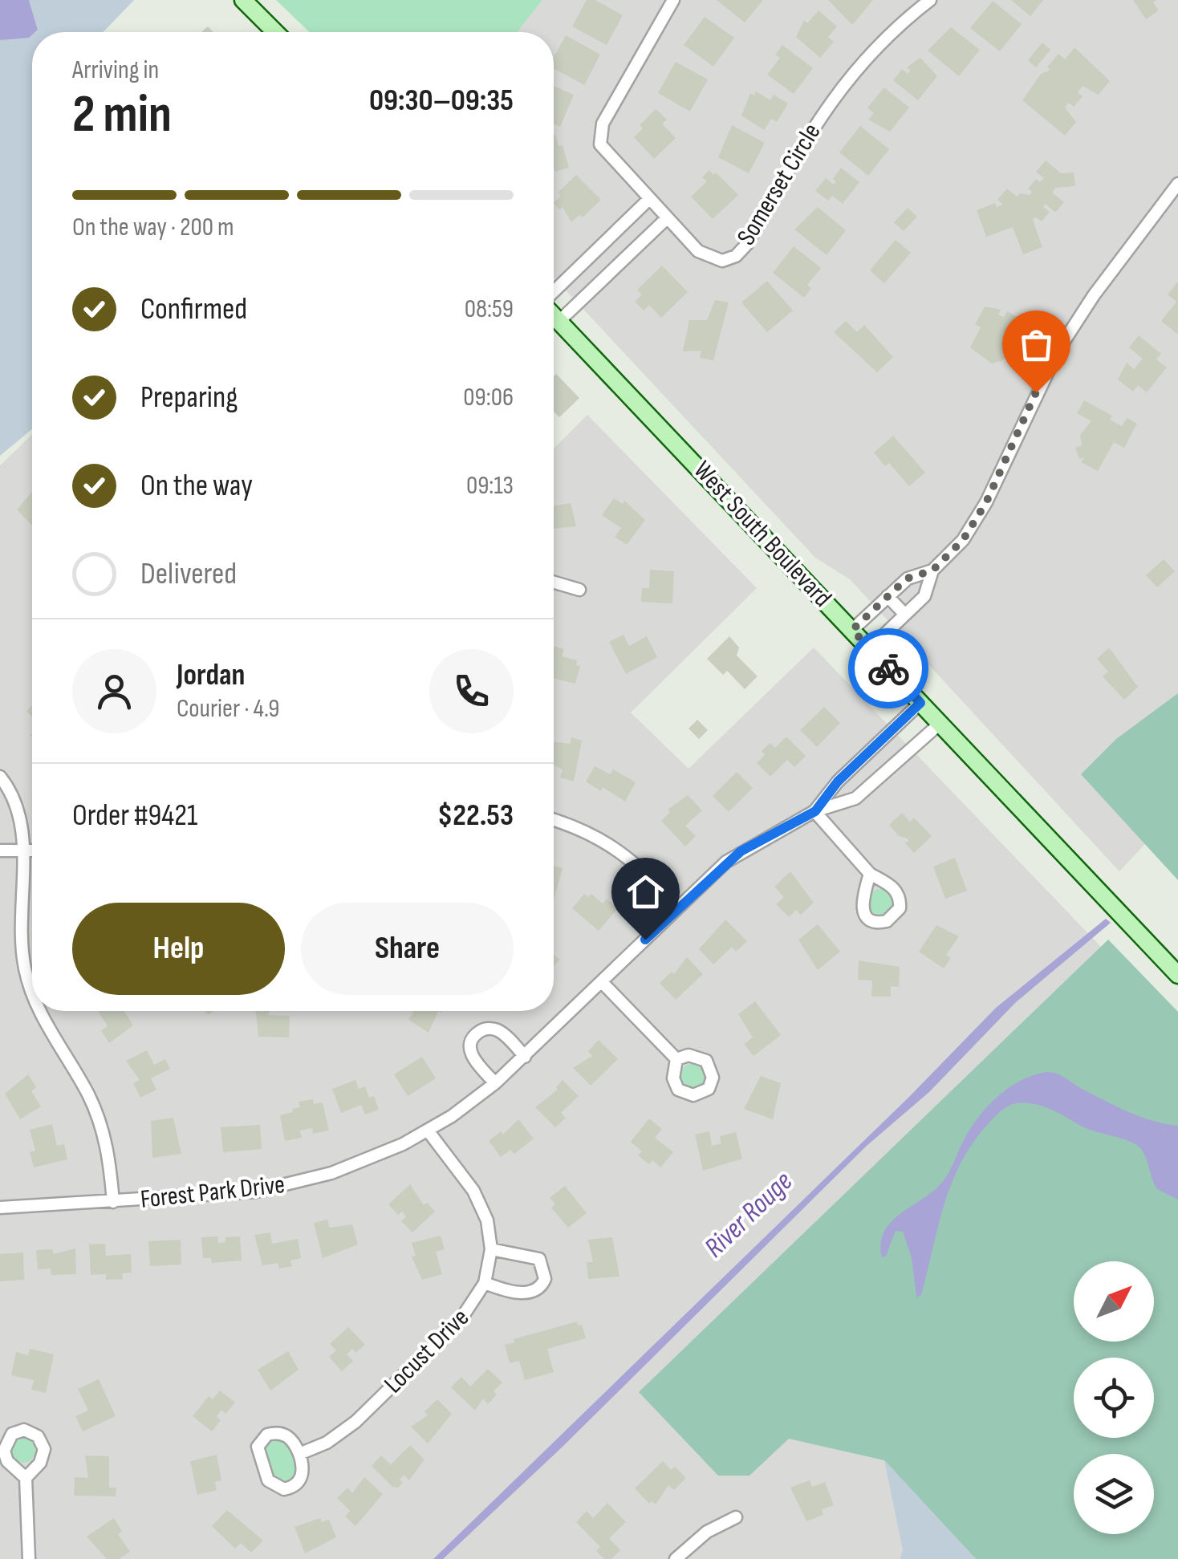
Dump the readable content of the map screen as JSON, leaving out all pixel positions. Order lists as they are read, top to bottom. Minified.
{"streets":{"main road":["West South Boulevard"],"street":["Somerset Circle","Forest Park Drive","Locust Drive"]},"crossings":[["West South Boulevard","Forest Park Drive"],["Forest Park Drive","Locust Drive"]],"water":["River Rouge"],"north":"top right","page":{"heading":["2 min","Arriving in","09:30–09:35"],"panel":["Jordan","Courier · 4.9","Order #9421","$22.53"],"bar":"On the way · 200 m","list":[["Confirmed","08:59"],["Preparing","09:06"],["On the way","09:13"],"Delivered"],"buttons":["Help","Share"]}}
